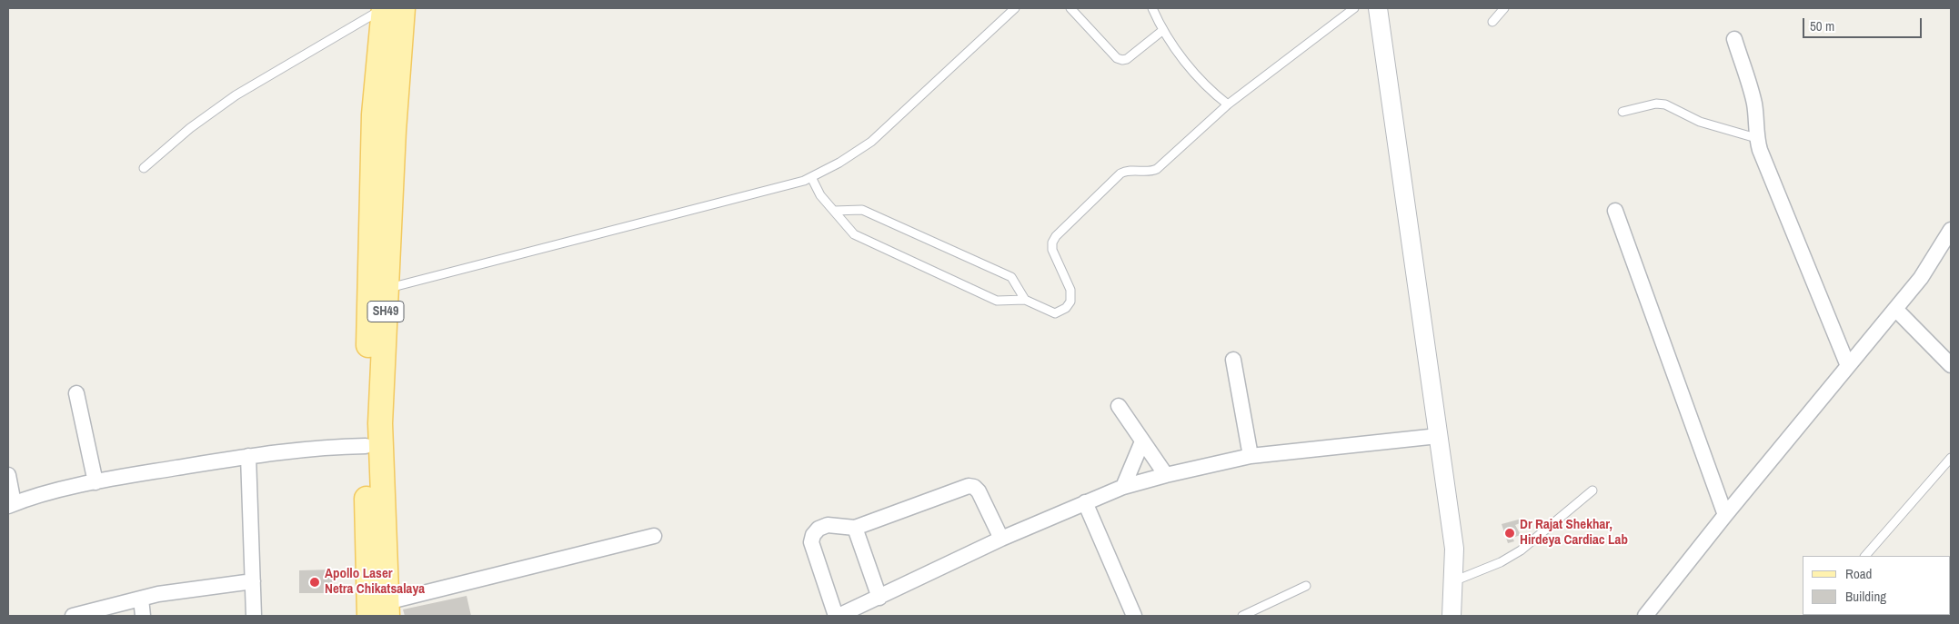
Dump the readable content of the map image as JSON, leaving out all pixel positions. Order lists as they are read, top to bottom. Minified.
{"streets":{"main road":["SH49"]},"places":["Dr Rajat Shekhar, Hirdeya Cardiac Lab","Apollo Laser Netra Chikatsalaya"],"legend":["Road","Building"],"scale_bar":"50 m"}
